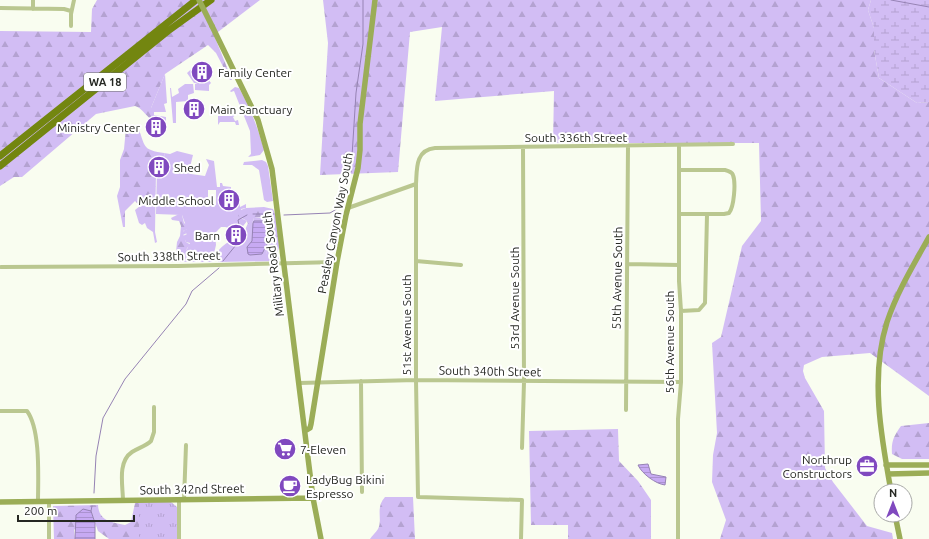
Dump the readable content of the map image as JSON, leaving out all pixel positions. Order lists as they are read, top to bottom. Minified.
{"streets":{"highway":["WA 18"],"main road":["Peasley Canyon Way South","Military Road South","South 342nd Street"],"street":["South 336th Street","South 338th Street","55th Avenue South","53rd Avenue South","51st Avenue South","56th Avenue South","South 340th Street"]},"crossings":[["WA 18","Military Road South"],["South 336th Street","55th Avenue South"],["South 336th Street","53rd Avenue South"],["South 336th Street","51st Avenue South"],["South 336th Street","56th Avenue South"],["Peasley Canyon Way South","South 338th Street"],["Peasley Canyon Way South","Military Road South"],["Peasley Canyon Way South","South 340th Street"],["South 338th Street","Military Road South"],["Military Road South","South 340th Street"],["Military Road South","South 342nd Street"],["55th Avenue South","South 340th Street"],["53rd Avenue South","South 340th Street"],["51st Avenue South","South 340th Street"],["56th Avenue South","South 340th Street"]],"places":{"building":["Family Center","Main Sanctuary","Ministry Center","Shed","Middle School","Barn"],"supermarket":["7-Eleven"],"office":["Northrup Constructors"],"cafe":["LadyBug Bikini Espresso"]},"scale_bar":"200 m","north":"top"}
